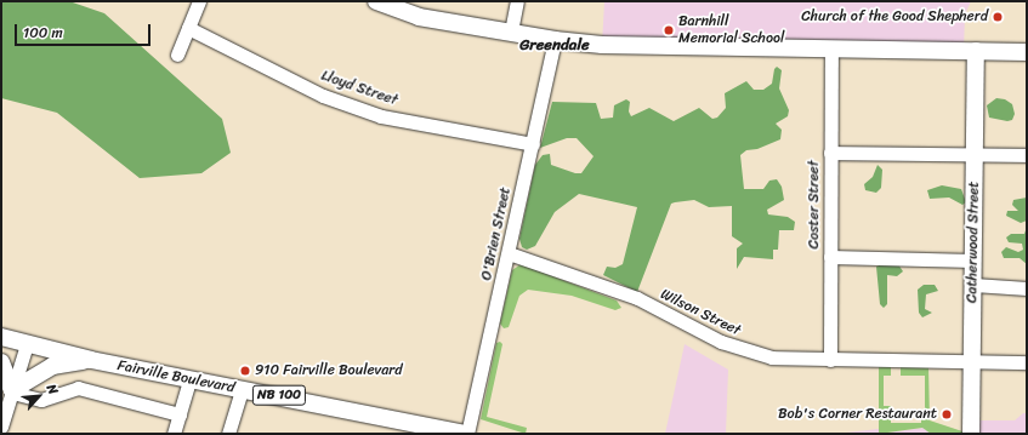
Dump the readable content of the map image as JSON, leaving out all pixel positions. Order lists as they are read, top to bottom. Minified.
{"streets":{"main road":["Catherwood Street","Fairville Boulevard","NB 100"],"street":["Lloyd Street","Coster Street","O'Brien Street","Wilson Street"]},"crossings":[["Lloyd Street","O'Brien Street"],["Coster Street","Wilson Street"],["O'Brien Street","Wilson Street"],["O'Brien Street","Fairville Boulevard"],["Catherwood Street","Wilson Street"]],"districts":["Greendale"],"places":["Church of the Good Shepherd","Barnhill Memorial School","910 Fairville Boulevard","Bob's Corner Restaurant"],"scale_bar":"100 m","north":"top right"}
